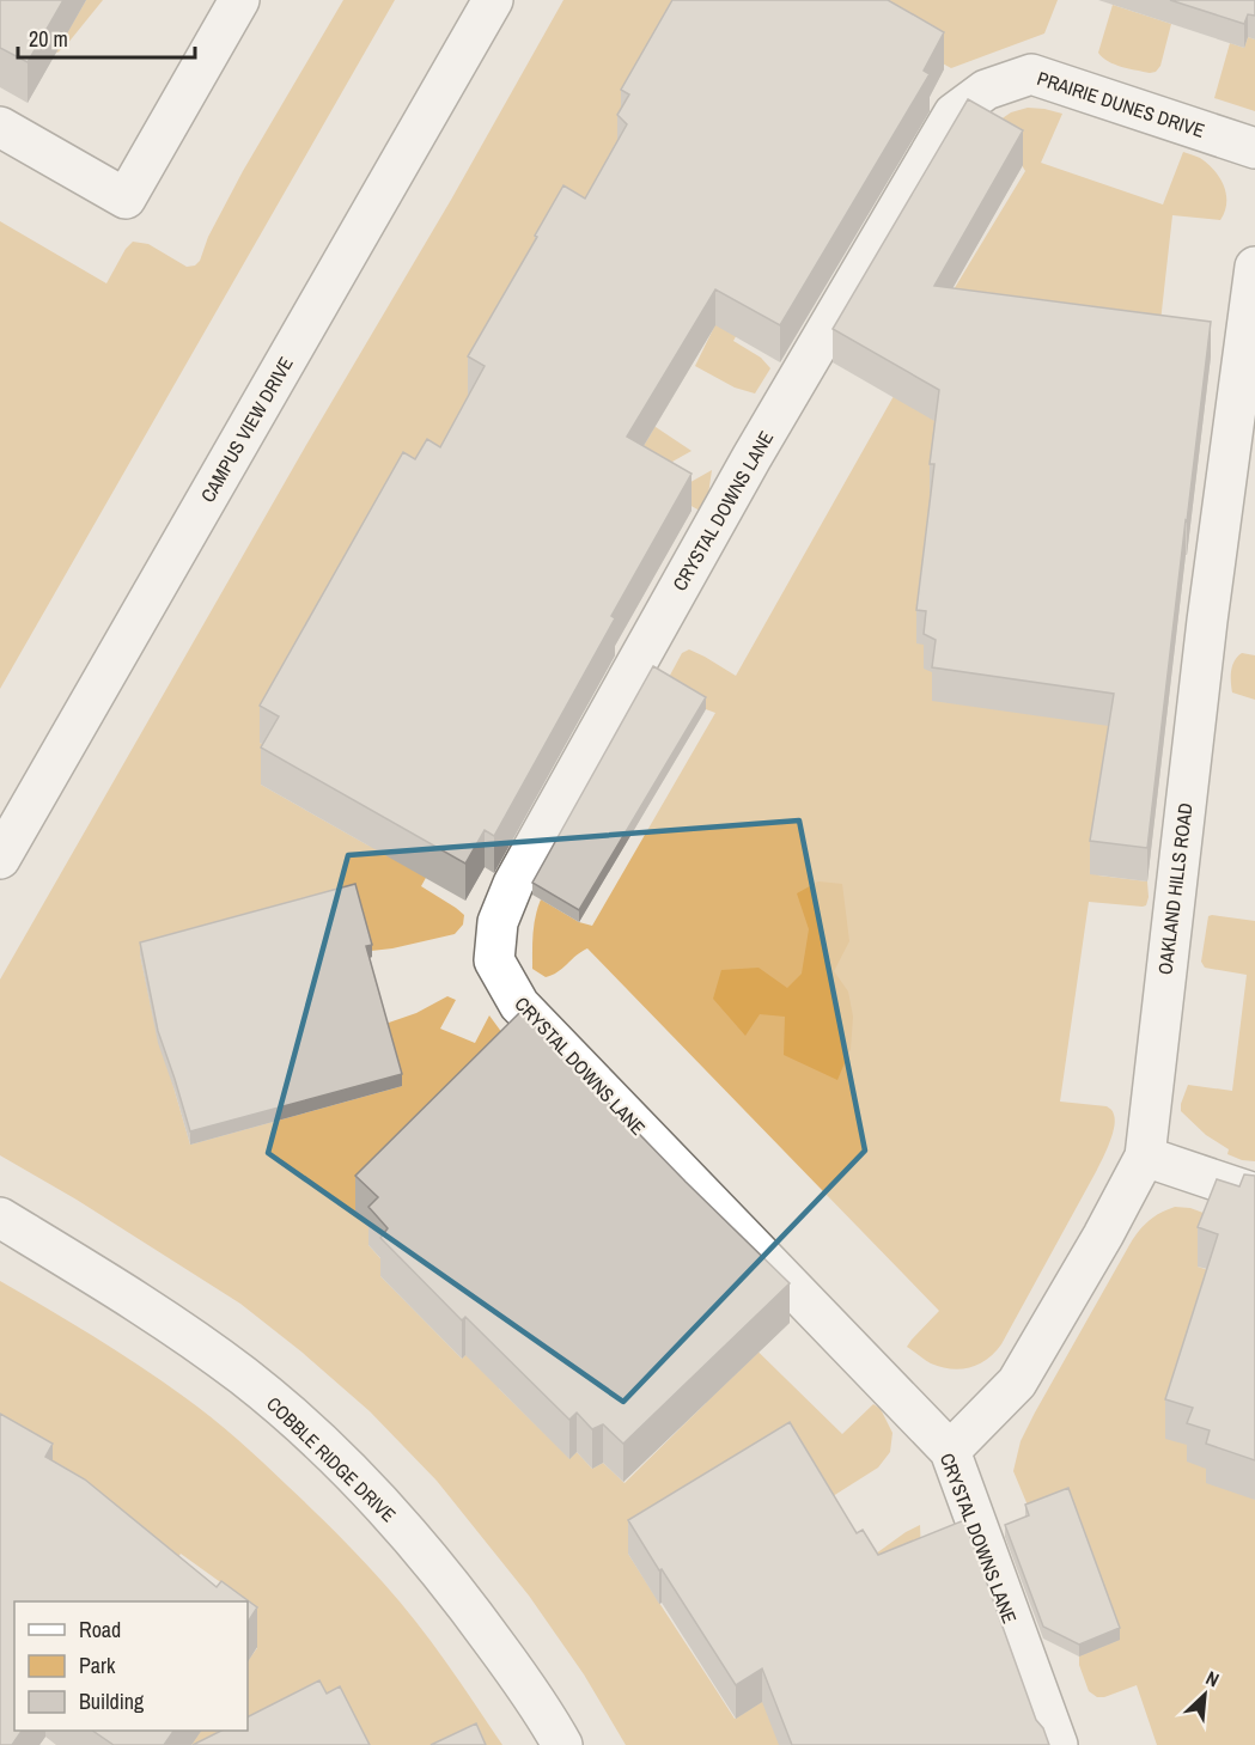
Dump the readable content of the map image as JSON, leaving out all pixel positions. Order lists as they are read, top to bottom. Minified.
{"streets":{"street":["PRAIRIE DUNES DRIVE","CAMPUS VIEW DRIVE","CRYSTAL DOWNS LANE","OAKLAND HILLS ROAD","COBBLE RIDGE DRIVE"]},"crossings":[["PRAIRIE DUNES DRIVE","CRYSTAL DOWNS LANE"],["CRYSTAL DOWNS LANE","OAKLAND HILLS ROAD"]],"legend":["Road","Park","Building"],"scale_bar":"20 m","north":"top right"}
